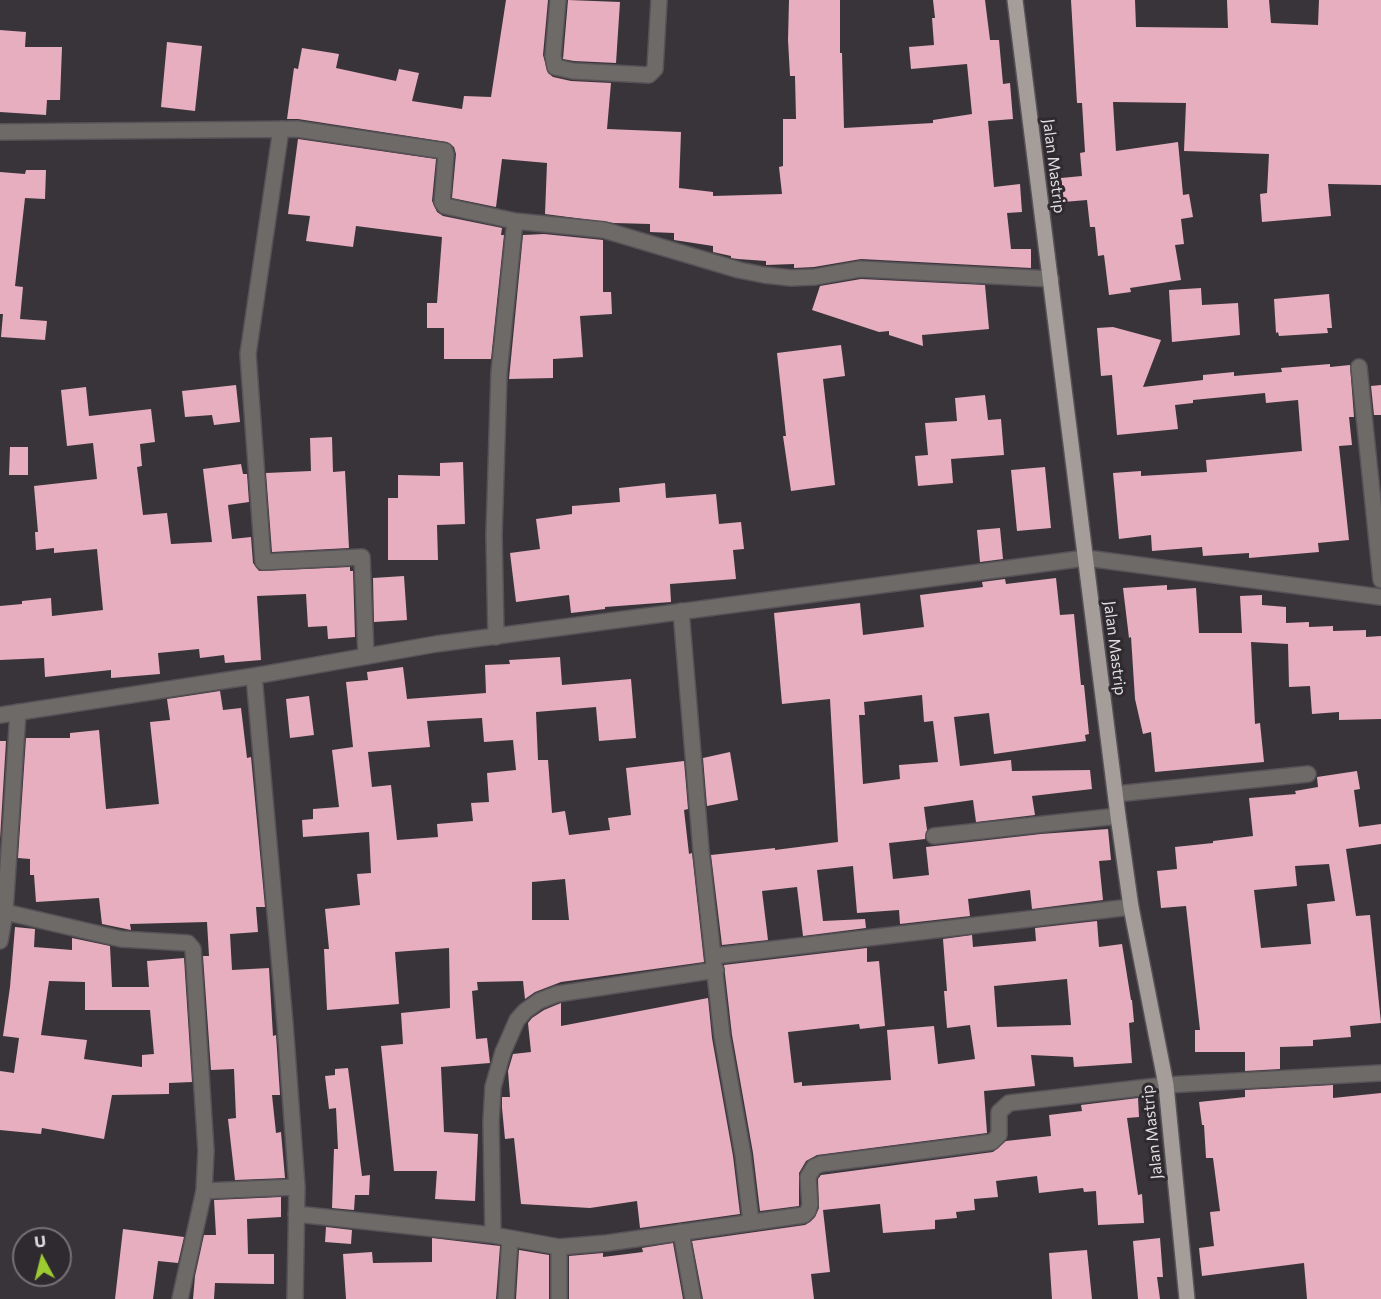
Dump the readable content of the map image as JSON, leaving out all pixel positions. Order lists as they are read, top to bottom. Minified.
{"streets":{"main road":["Jalan Mastrip"]},"north":"top"}
